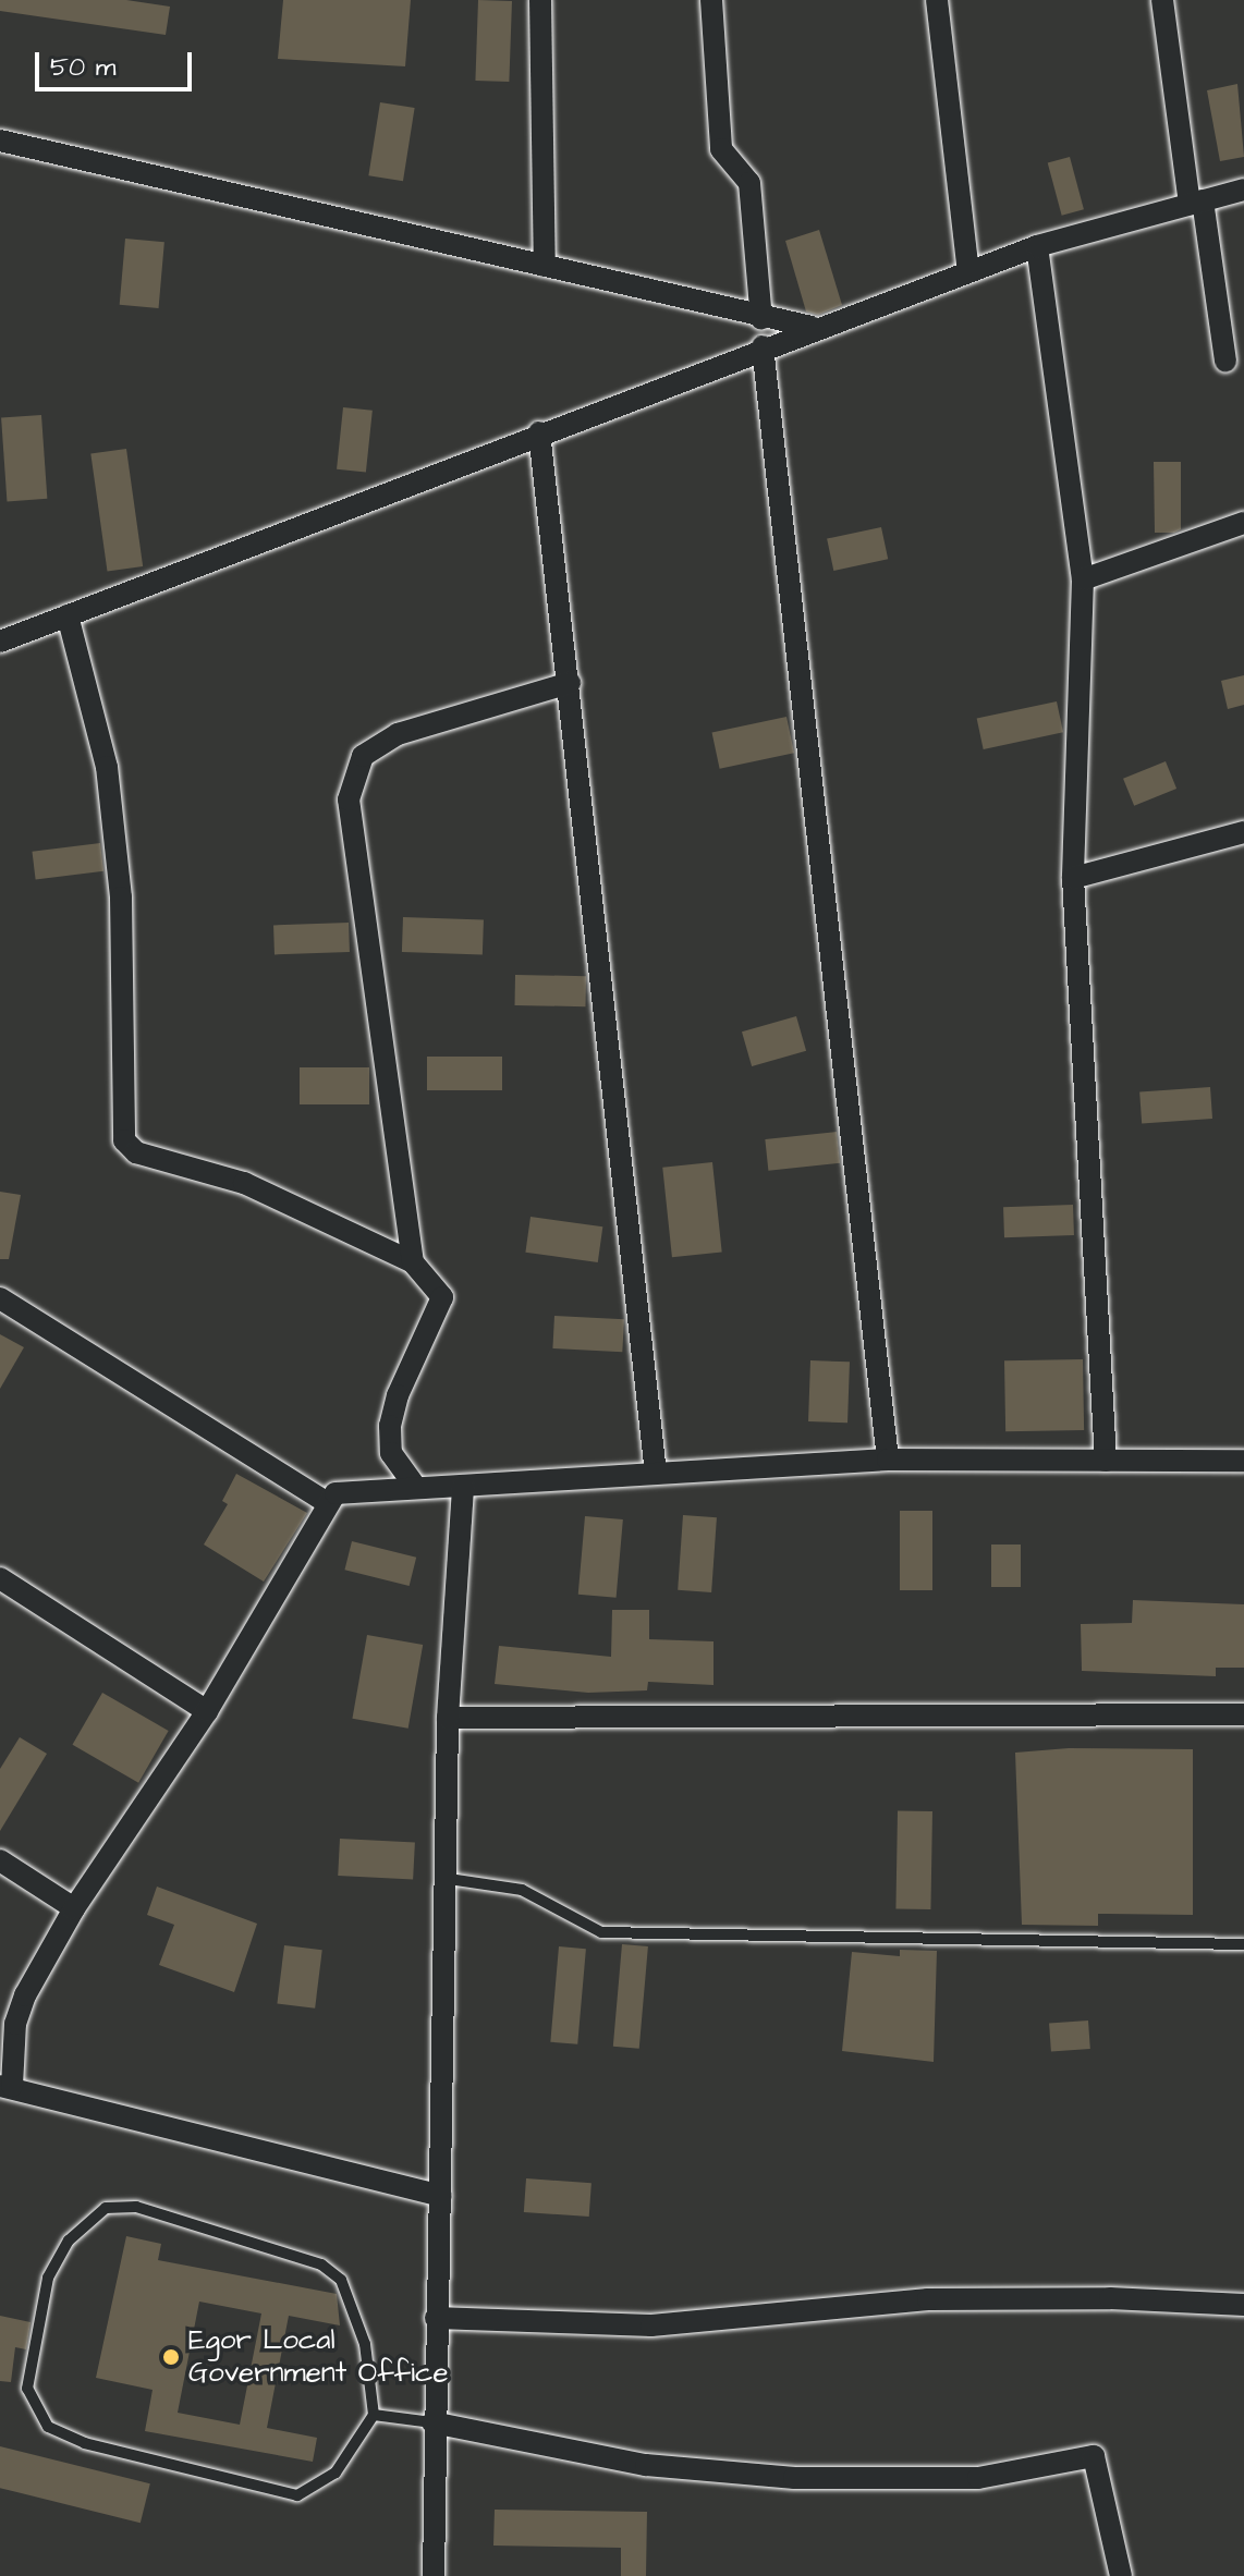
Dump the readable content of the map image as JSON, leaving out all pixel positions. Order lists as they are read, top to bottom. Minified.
{"places":["Egor Local Government Office"],"scale_bar":"50 m"}
